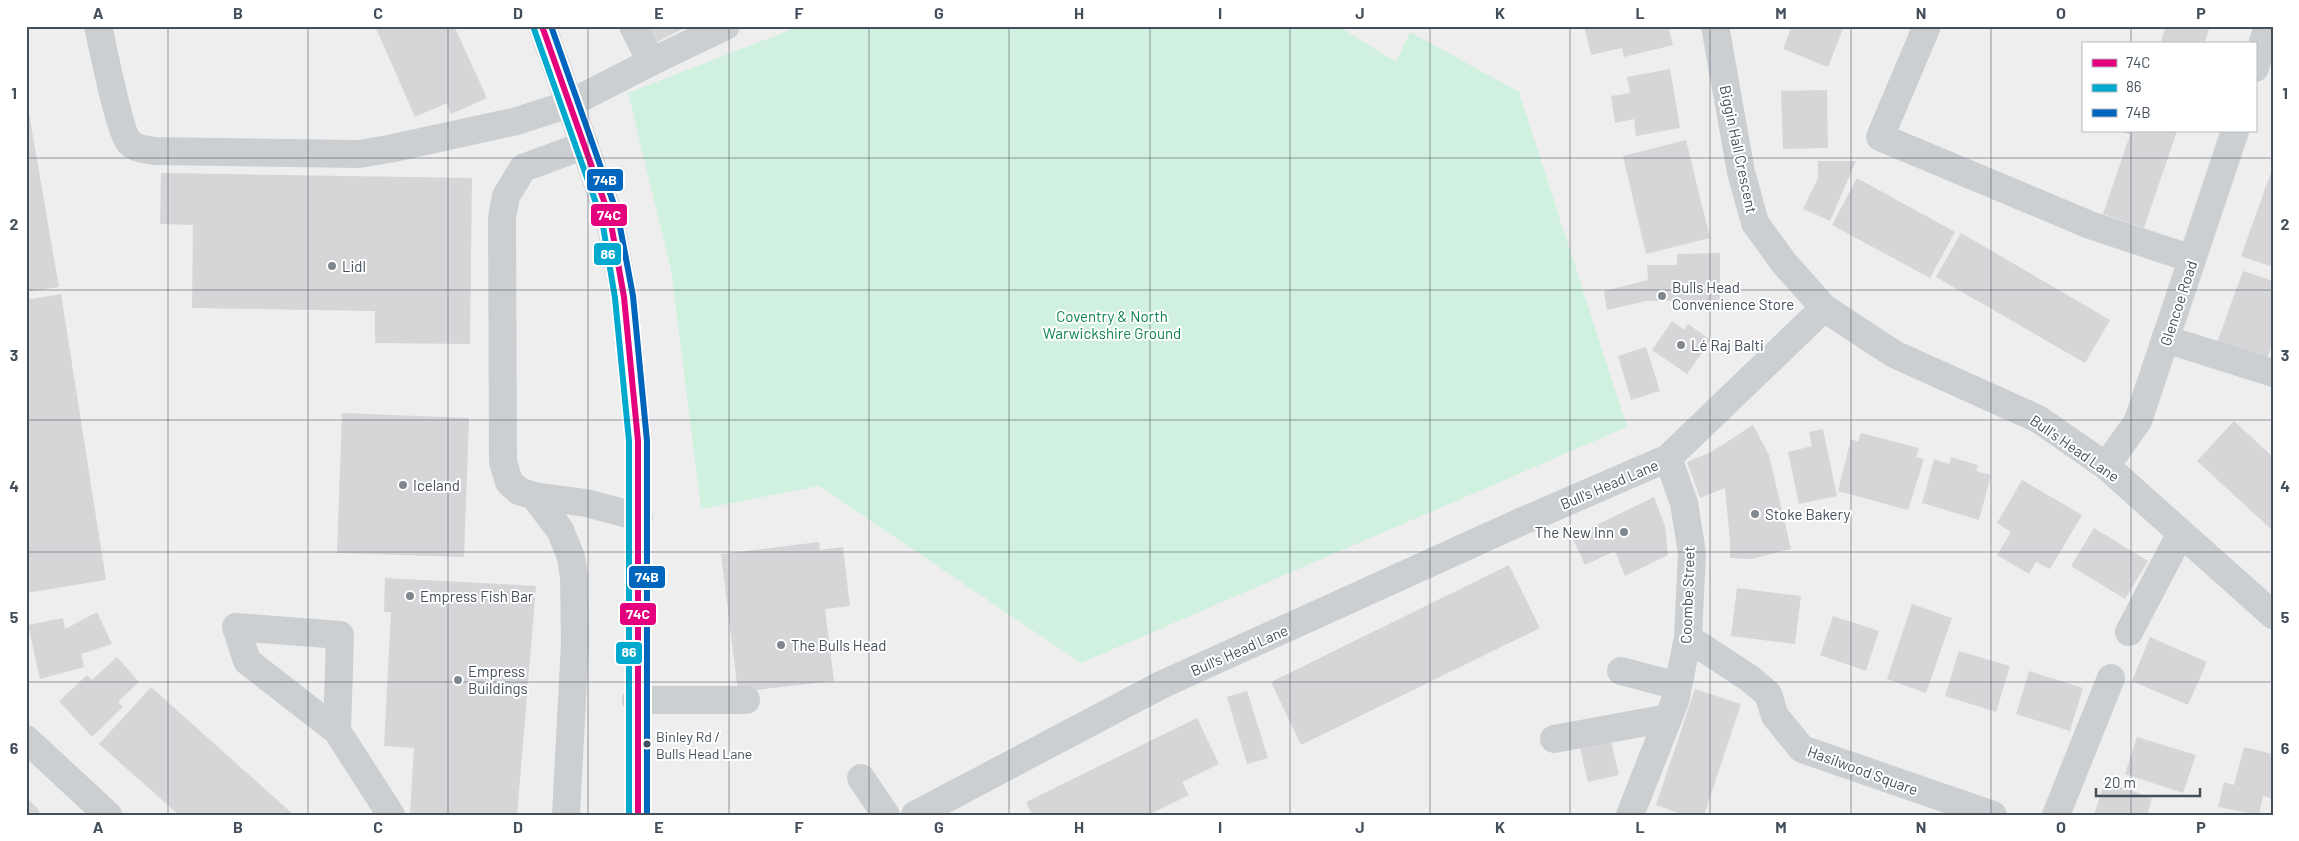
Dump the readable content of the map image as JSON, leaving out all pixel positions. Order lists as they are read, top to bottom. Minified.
{"streets":{"street":["Biggin Hall Crescent","Glencoe Road","Bull's Head Lane","Coombe Street","Hasilwood Square"]},"crossings":[["Biggin Hall Crescent","Bull's Head Lane"],["Glencoe Road","Bull's Head Lane"],["Bull's Head Lane","Coombe Street"],["Coombe Street","Hasilwood Square"]],"parks":["Coventry & North Warwickshire Ground"],"places":["Lidl","Bulls Head Convenience Store","Lé Raj Balti","Iceland","Stoke Bakery","The New Inn","Empress Fish Bar","The Bulls Head","Empress Buildings","Binley Rd / Bulls Head Lane"],"lines":["transit line 74C","transit line 74B","transit line 86"],"legend":["74C","86","74B"],"scale_bar":"20 m","grid":{"columns":["A","B","C","D","E","F","G","H","I","J","K","L","M","N","O","P"],"rows":["1","2","3","4","5","6"]}}
